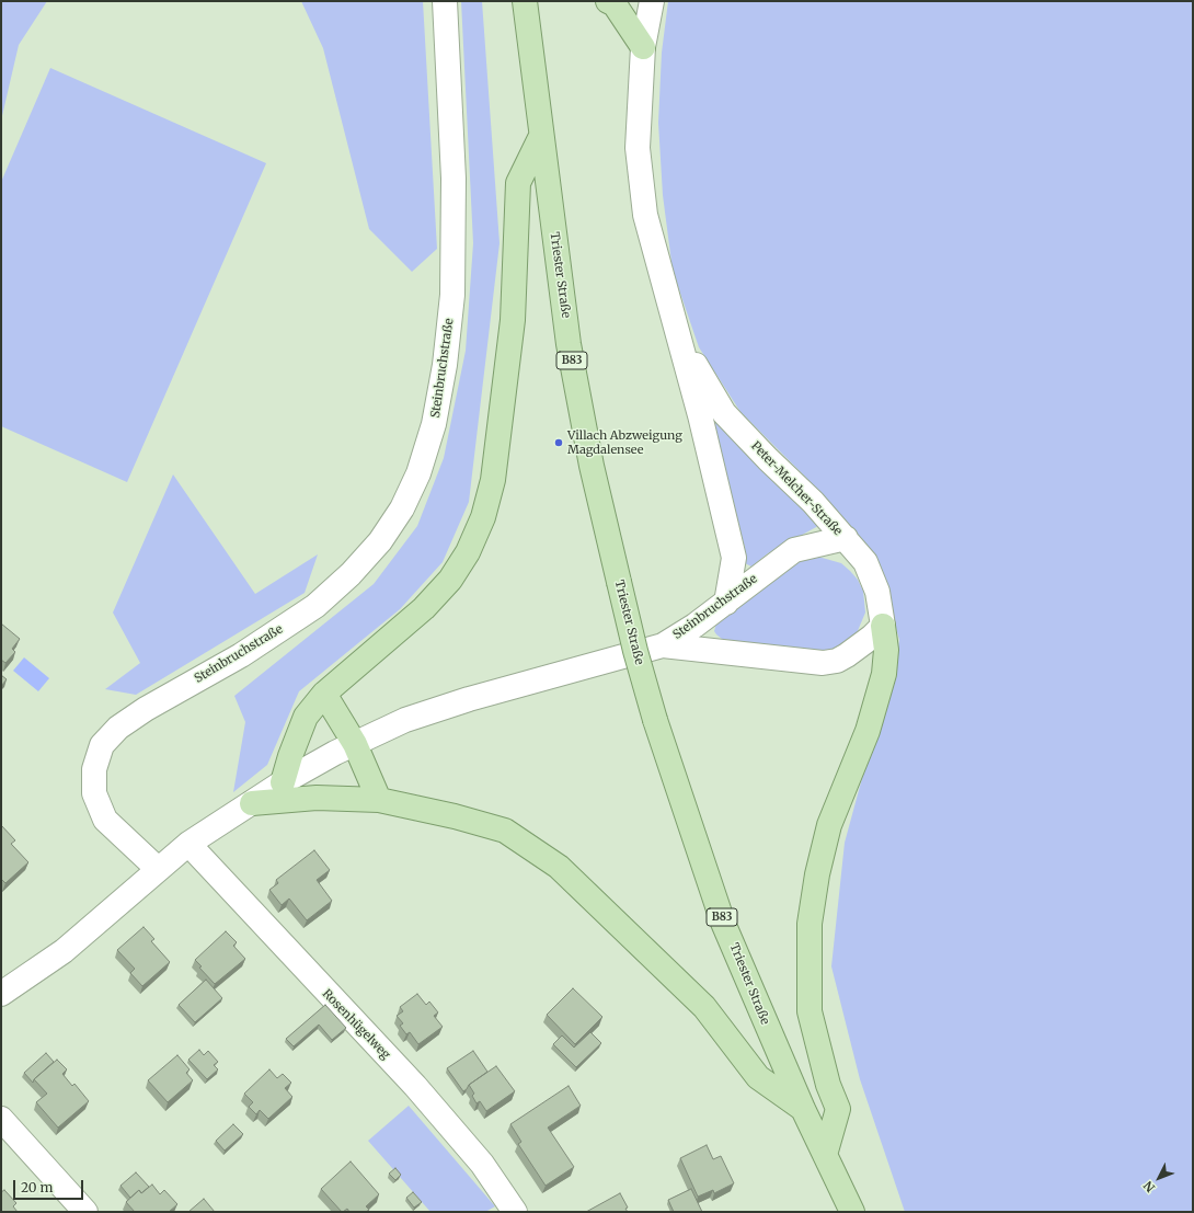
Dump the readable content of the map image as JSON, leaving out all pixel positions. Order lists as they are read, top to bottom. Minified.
{"streets":{"main road":["Triester Straße","B83"],"street":["Steinbruchstraße","Peter-Melcher-Straße","Rosenhügelweg"]},"crossings":[["Steinbruchstraße","Peter-Melcher-Straße"],["Steinbruchstraße","Rosenhügelweg"]],"places":["Villach Abzweigung Magdalensee"],"scale_bar":"20 m","north":"bottom left"}
